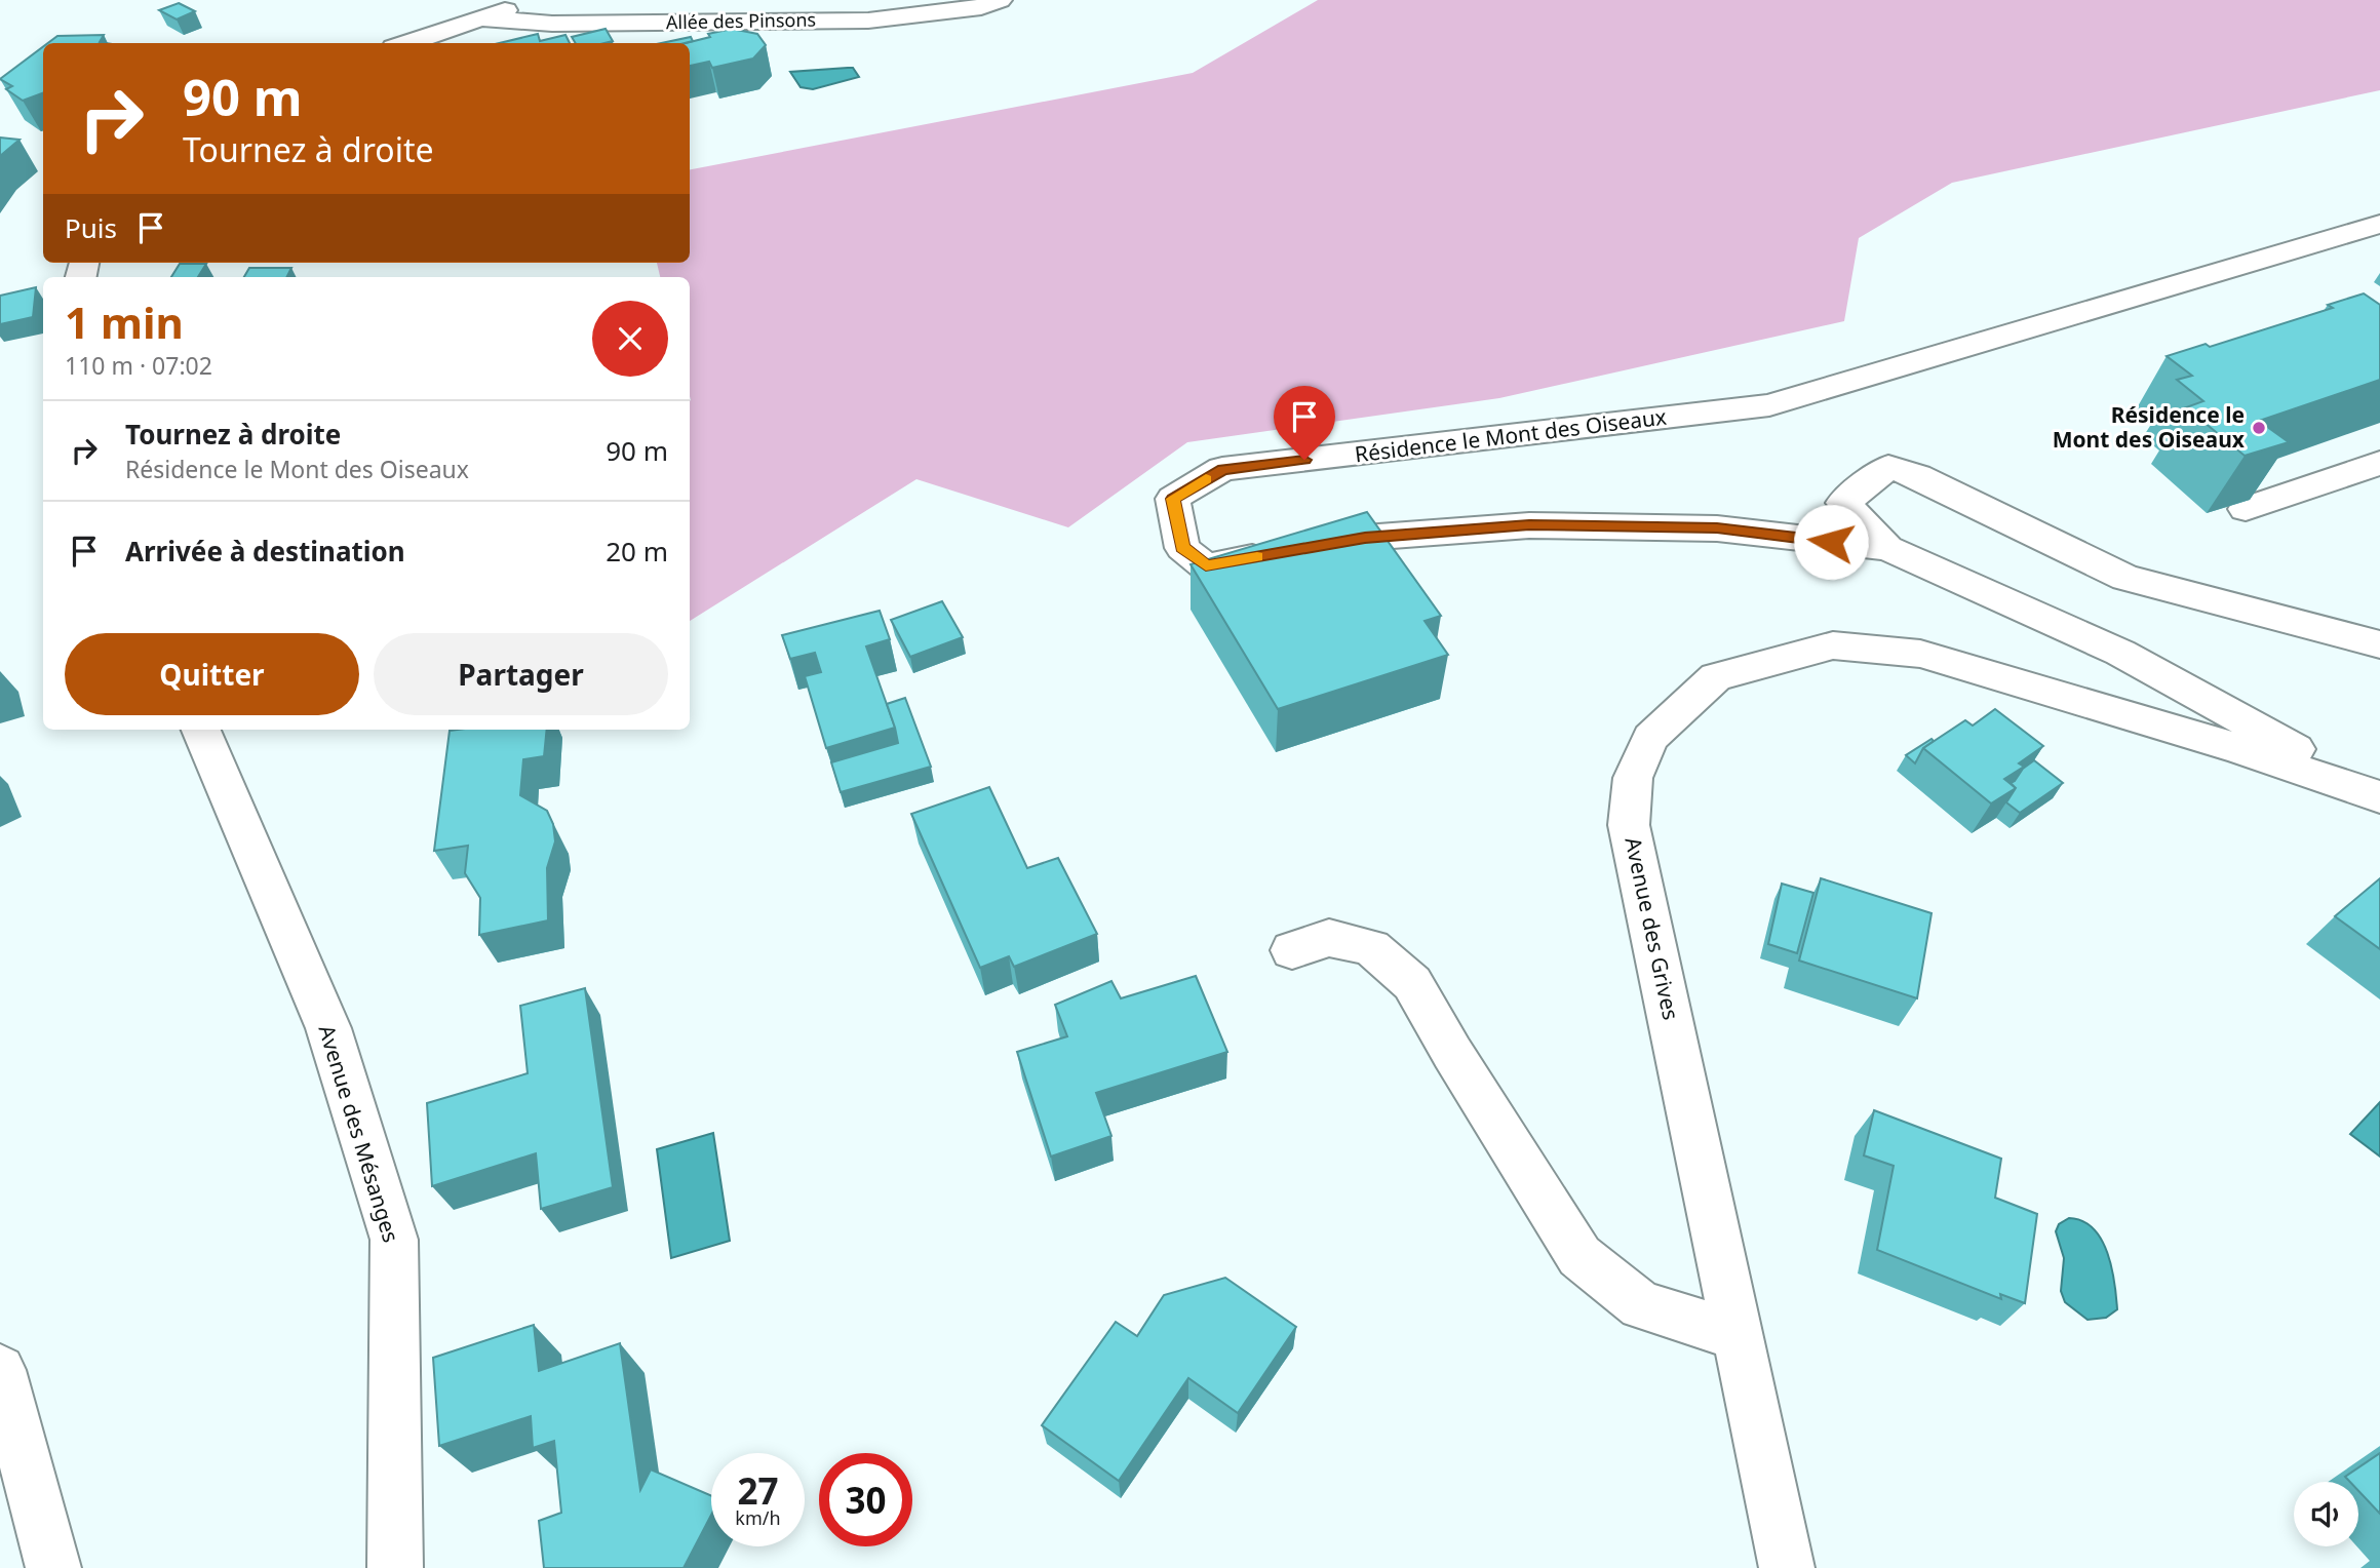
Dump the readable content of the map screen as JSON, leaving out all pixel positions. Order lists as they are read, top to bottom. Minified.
{"streets":{"street":["Allée des Pinsons","Résidence le Mont des Oiseaux","Avenue des Grives","Avenue des Mésanges"]},"crossings":[["Résidence le Mont des Oiseaux","Avenue des Grives"]],"places":["Résidence le Mont des Oiseaux"],"page":{"turn":["90 m","Tournez à droite"],"then":"Puis","heading":["1 min","110 m · 07:02"],"list":[{"name":"Tournez à droite","note":"Résidence le Mont des Oiseaux","value":"90 m"},{"name":"Arrivée à destination","value":"20 m"}],"buttons":["Quitter","Partager"],"speed":"27 km/h","limit":"30"}}
